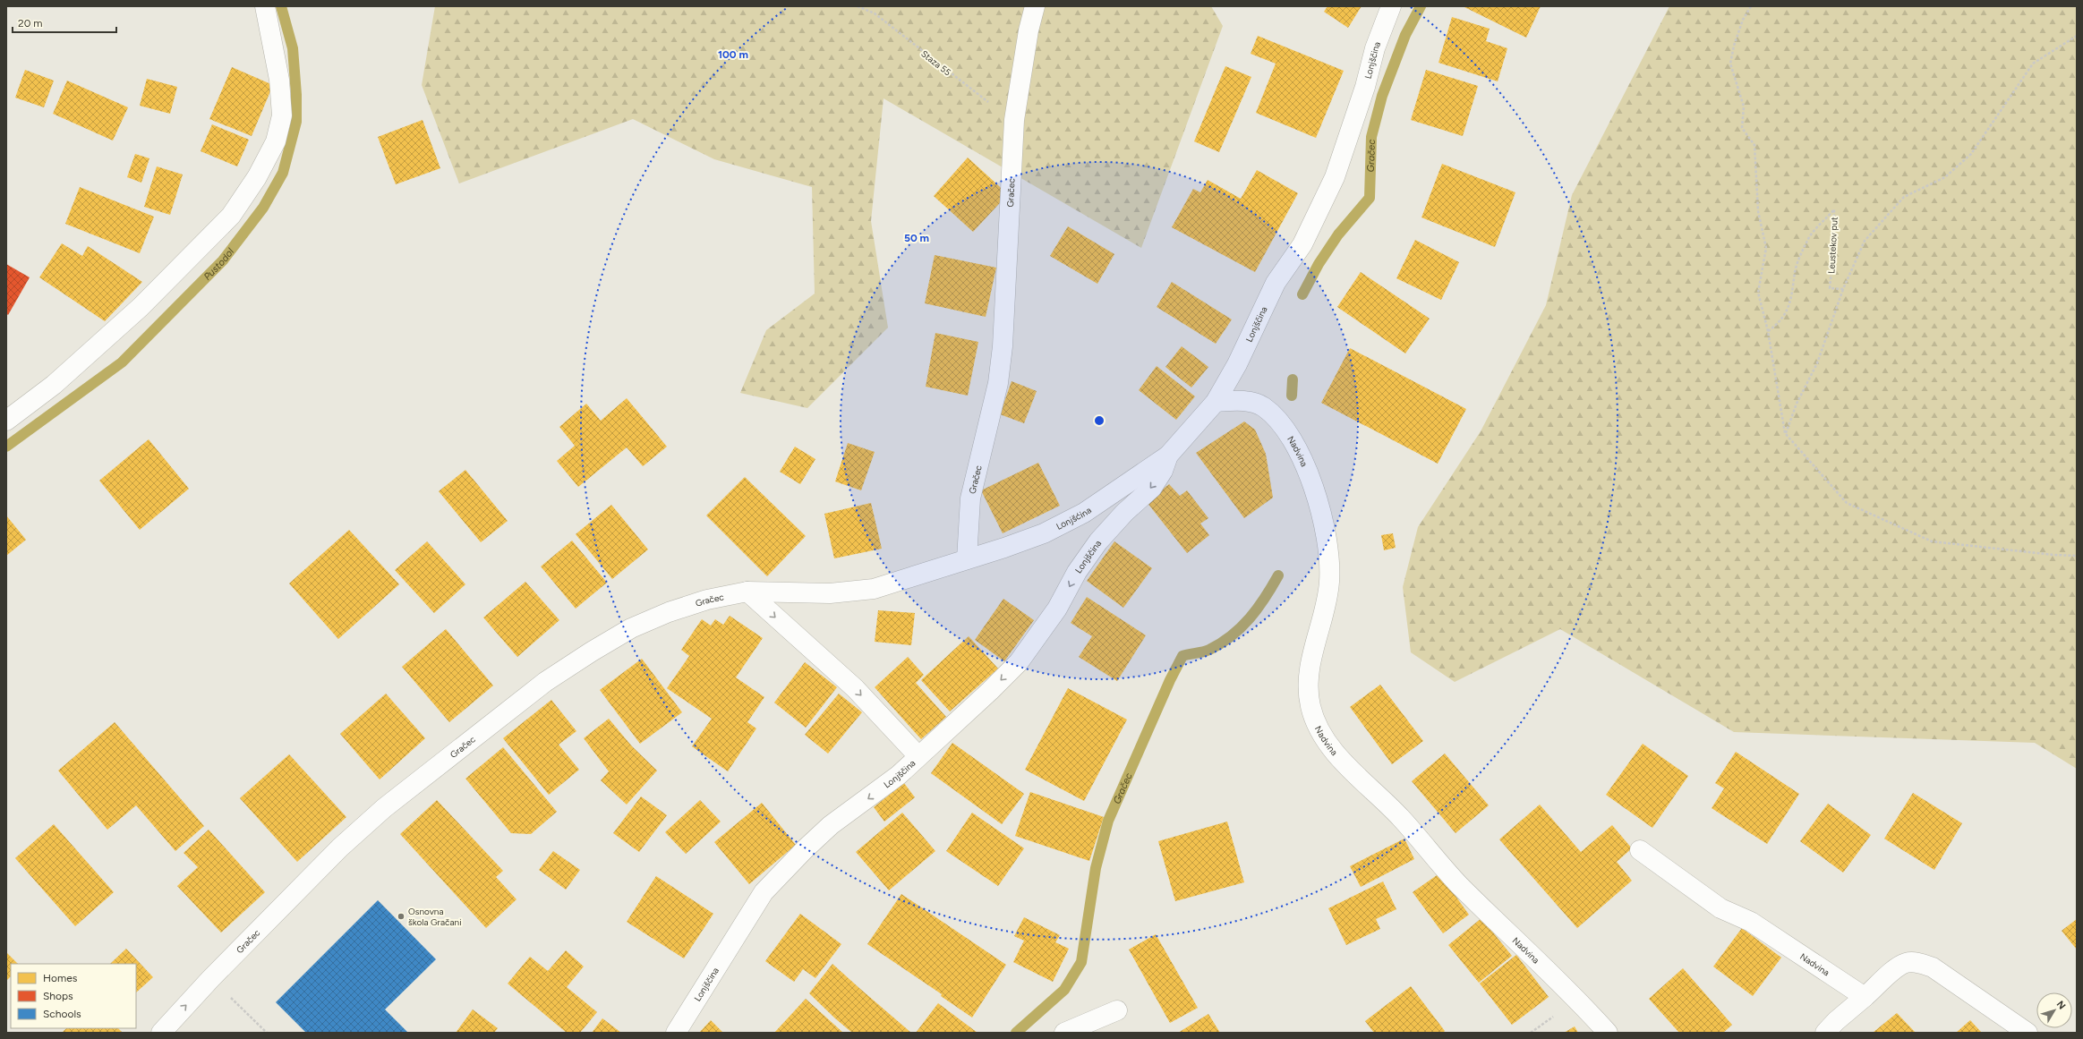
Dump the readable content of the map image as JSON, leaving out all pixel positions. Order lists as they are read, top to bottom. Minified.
{"streets":{"street":["Lonjščina","Gračec","Nadvina","Lonjšćina"],"path":["Staza 55","Leustekov put"]},"crossings":[["Lonjščina","Nadvina"],["Lonjščina","Lonjšćina"],["Staza 55","Gračec"],["Gračec","Lonjšćina"]],"one_way":["Lonjščina","Gračec"],"water":["Gračec","Pustodol"],"places":["Osnovna škola Gračani"],"legend":["Homes","Shops","Schools"],"scale_bar":"20 m","north":"top right","rings":["100 m","50 m"]}
